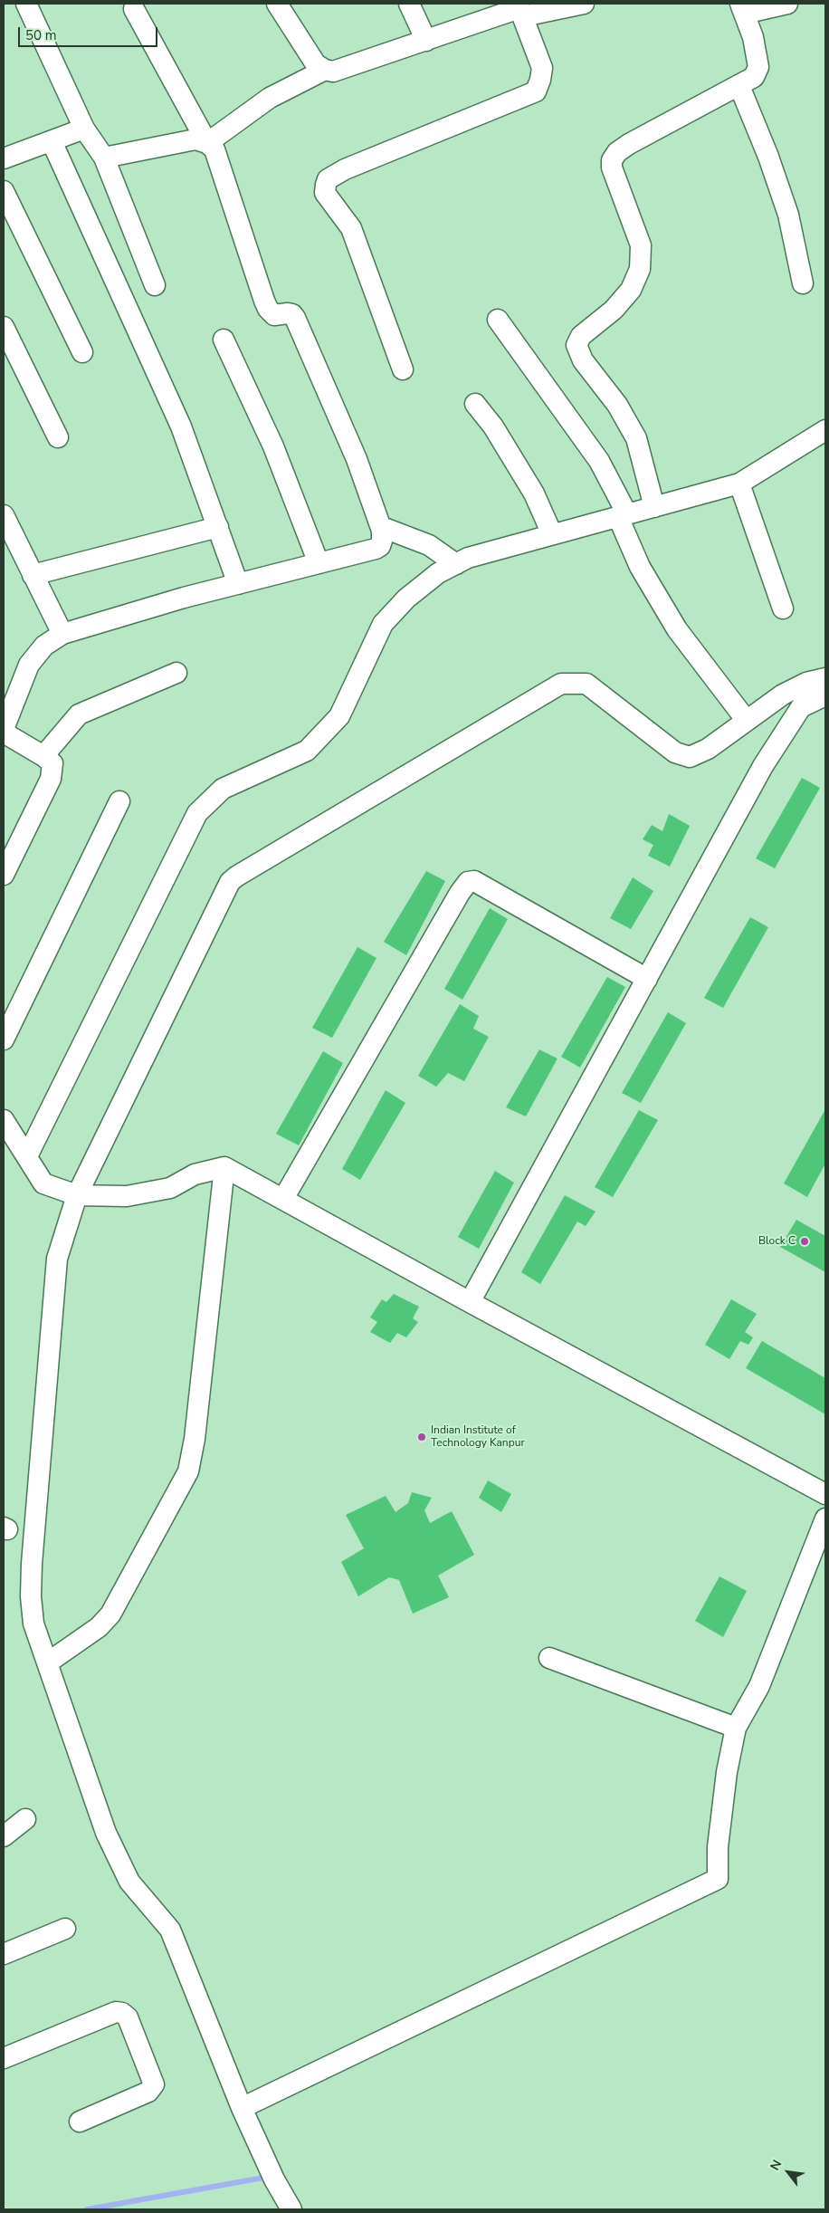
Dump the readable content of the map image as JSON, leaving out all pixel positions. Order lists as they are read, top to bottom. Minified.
{"places":["Block C","Indian Institute of Technology Kanpur"],"scale_bar":"50 m","north":"top left"}
